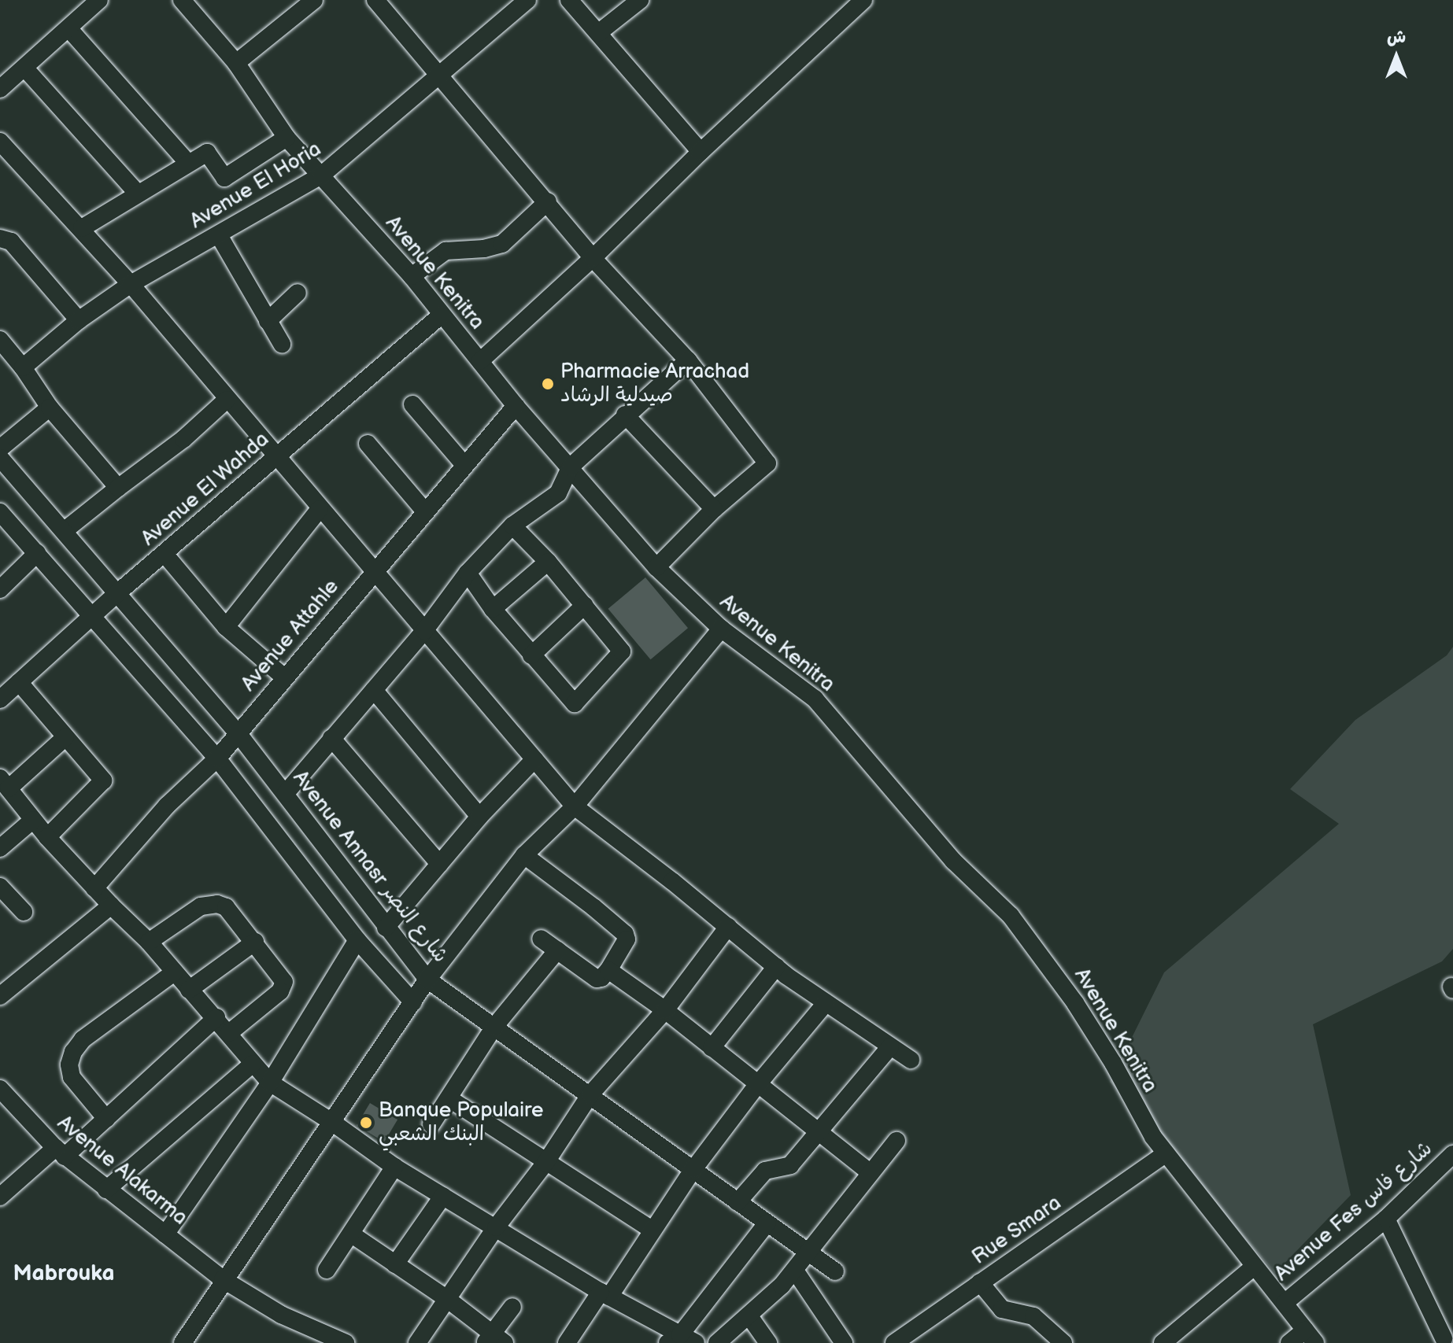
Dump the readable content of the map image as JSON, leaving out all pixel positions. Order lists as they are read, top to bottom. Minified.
{"streets":{"street":["Avenue El Horia","Avenue Kenitra","Avenue El Wahda","Avenue Attahle","Avenue Annasr شارع النصر","Avenue Alakarma","Avenue Fes شارع فاس","Rue Smara"]},"crossings":[["Avenue El Horia","Avenue Kenitra"],["Avenue Kenitra","Avenue El Wahda"],["Avenue Kenitra","Avenue Attahle"],["Avenue Kenitra","Avenue Fes شارع فاس"],["Avenue Kenitra","Rue Smara"],["Avenue El Wahda","Avenue Annasr شارع النصر"],["Avenue Attahle","Avenue Annasr شارع النصر"]],"districts":["Mabrouka"],"places":["Pharmacie Arrachad صيدلية الرشاد","Banque Populaire البنك الشعبي"],"north":"top"}
